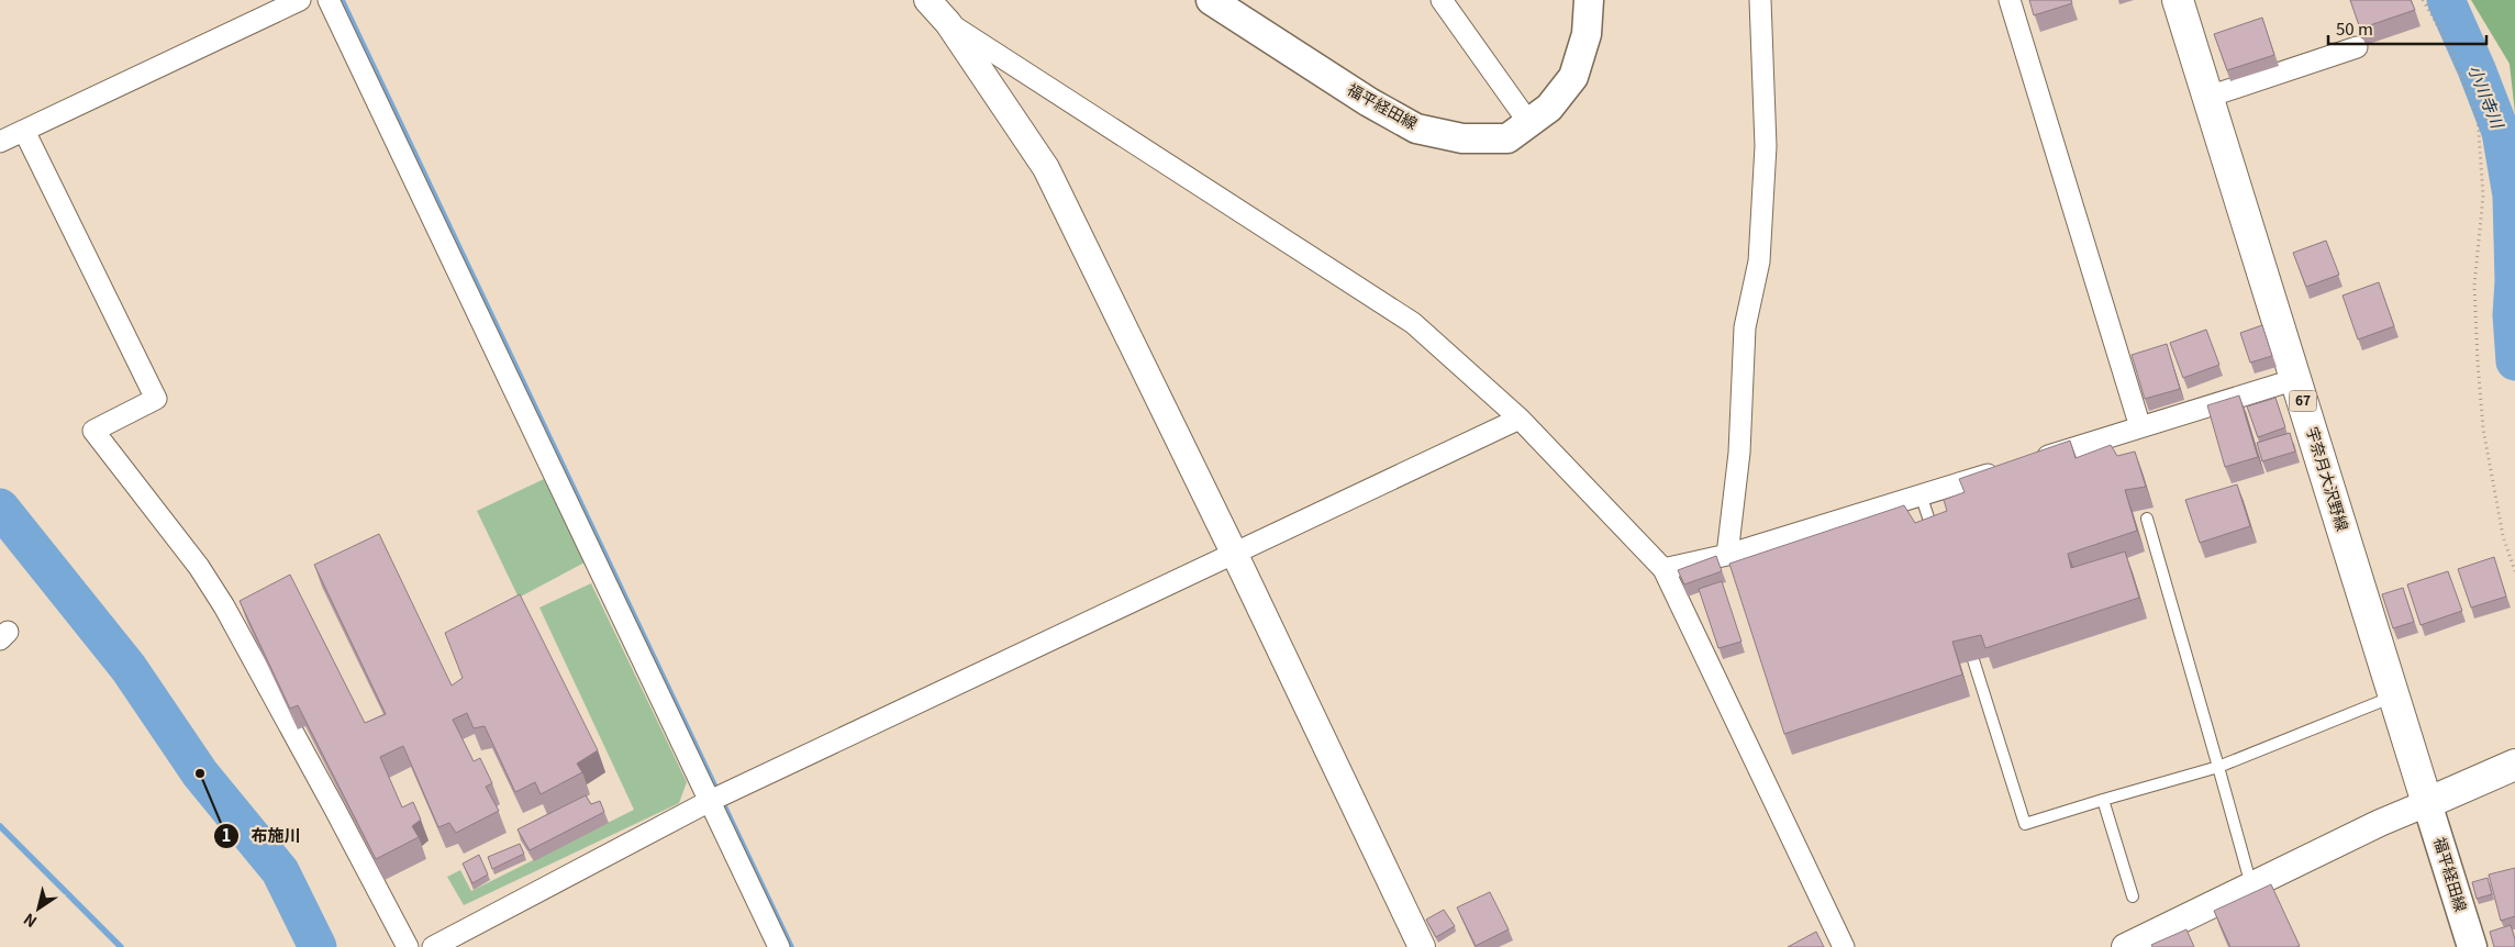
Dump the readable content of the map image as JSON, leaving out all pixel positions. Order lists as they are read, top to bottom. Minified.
{"streets":{"main road":["福平経田線","67","宇奈月大沢野線"]},"crossings":[["福平経田線","宇奈月大沢野線"]],"water":["小川寺川"],"places":["布施川"],"scale_bar":"50 m","north":"bottom left"}
